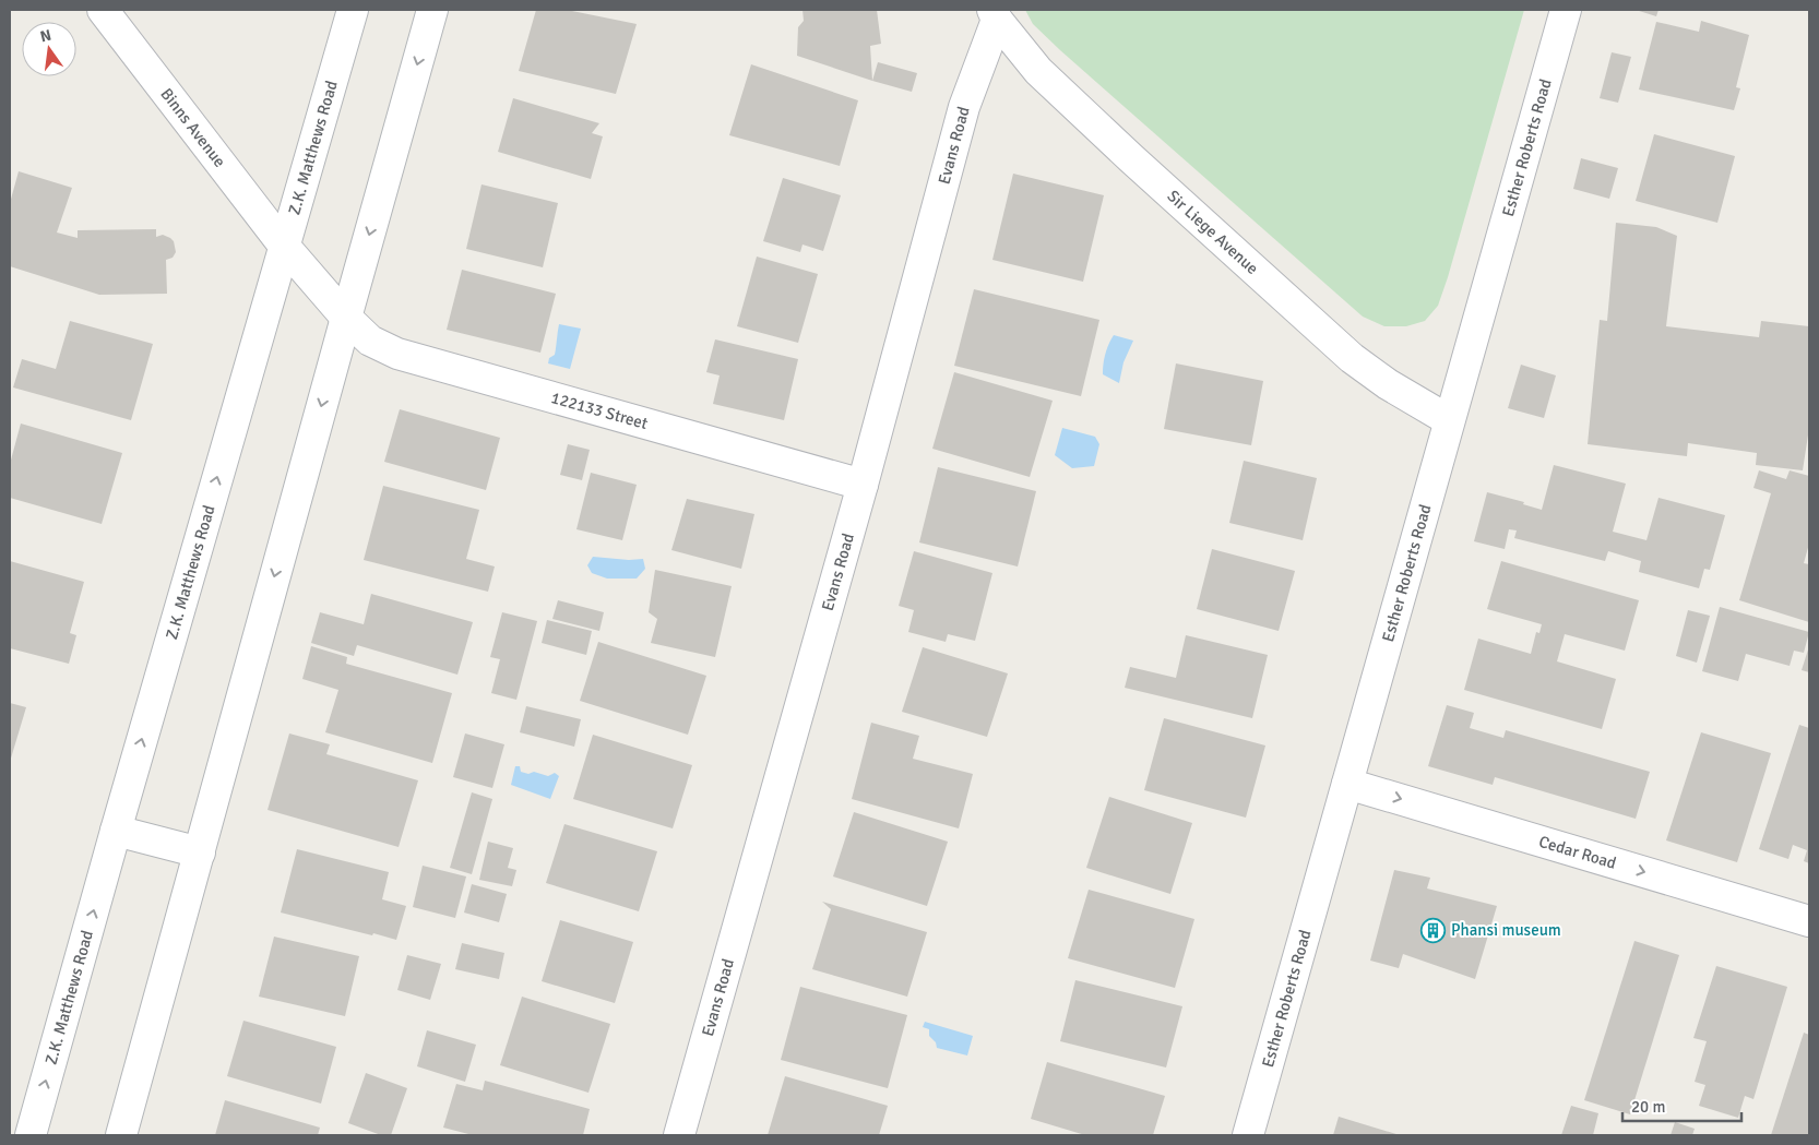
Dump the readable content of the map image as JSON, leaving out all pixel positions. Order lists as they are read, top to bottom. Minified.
{"streets":{"street":["Binns Avenue","Evans Road","Z.K. Matthews Road","Esther Roberts Road","Sir Liege Avenue","122133 Street","Cedar Road"]},"crossings":[["Binns Avenue","Z.K. Matthews Road"],["Binns Avenue","122133 Street"],["Evans Road","Sir Liege Avenue"],["Evans Road","122133 Street"],["Esther Roberts Road","Sir Liege Avenue"],["Esther Roberts Road","Cedar Road"]],"one_way":["Cedar Road"],"places":{"building":["Phansi museum"]},"scale_bar":"20 m","north":"top"}
